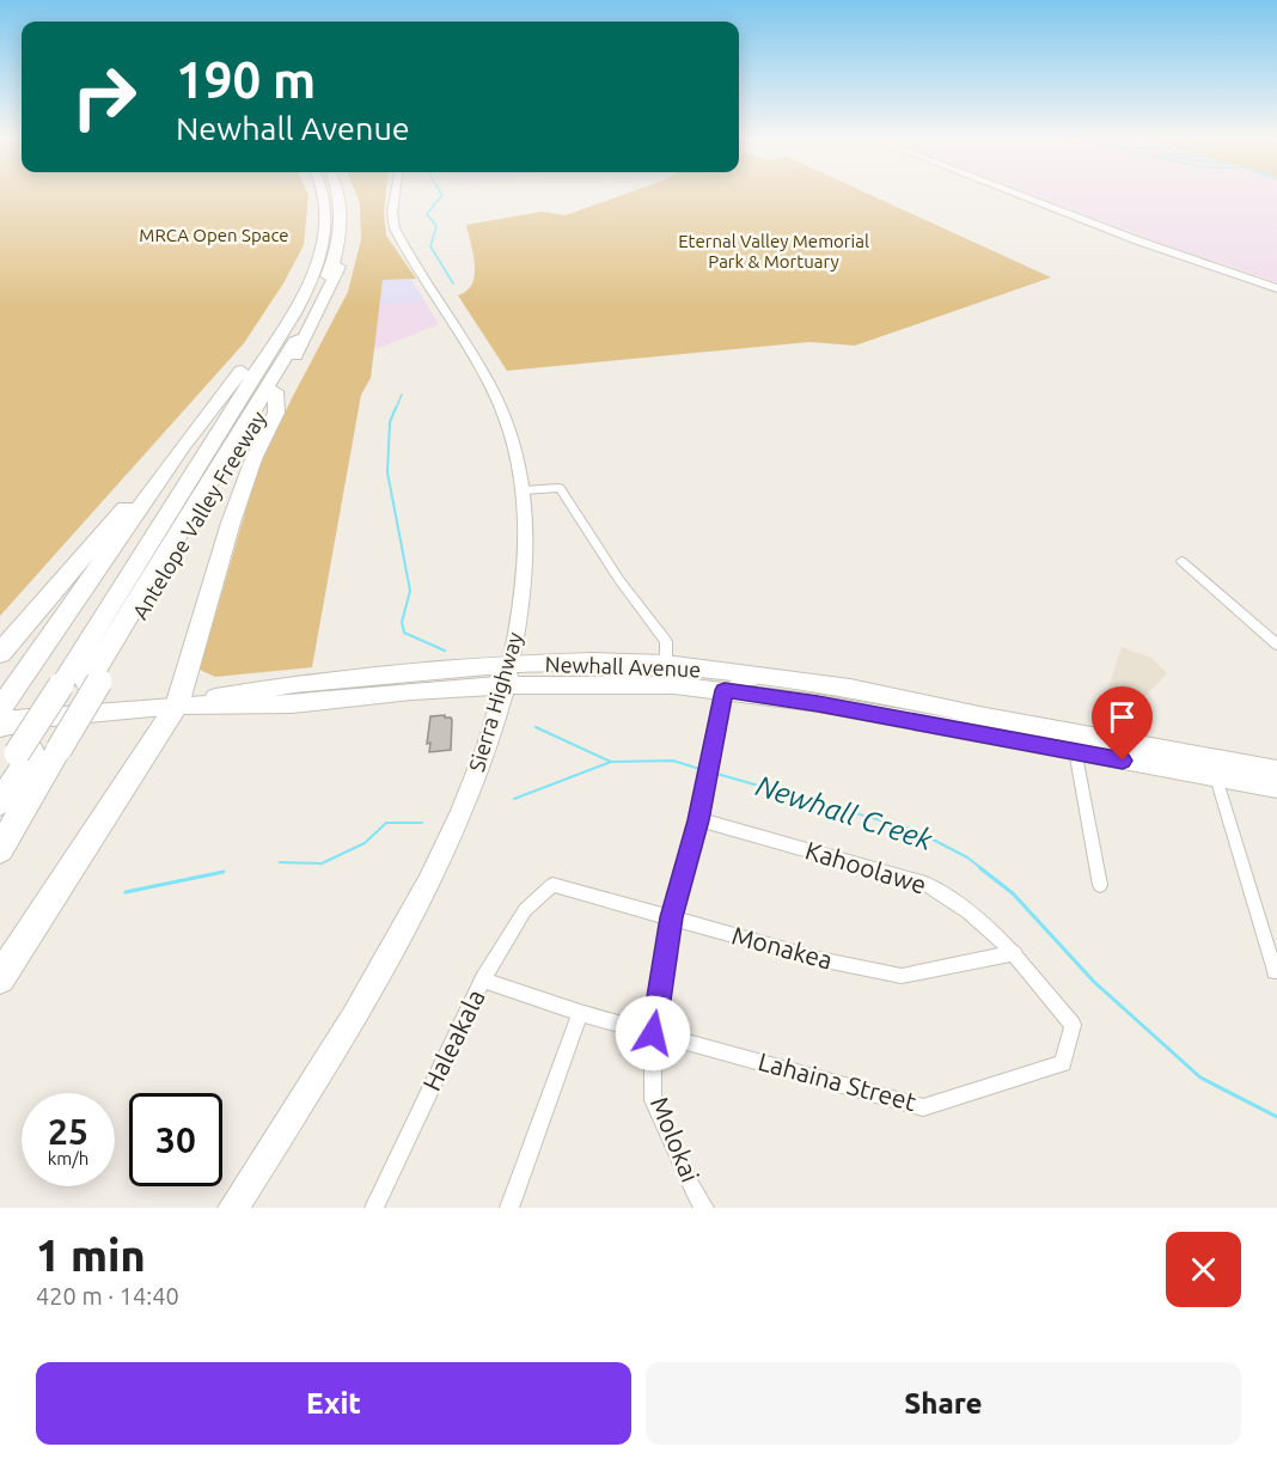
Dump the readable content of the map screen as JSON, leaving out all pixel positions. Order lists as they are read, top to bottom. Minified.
{"streets":{"highway":["Antelope Valley Freeway"],"main road":["Newhall Avenue","Sierra Highway"],"street":["Kahoolawe","Monakea","Haleakala","Lahaina Street","Molokai"]},"crossings":[["Newhall Avenue","Sierra Highway"],["Newhall Avenue","Molokai"],["Kahoolawe","Monakea"],["Kahoolawe","Lahaina Street"],["Kahoolawe","Molokai"],["Monakea","Haleakala"],["Monakea","Lahaina Street"],["Monakea","Molokai"],["Haleakala","Lahaina Street"],["Lahaina Street","Molokai"]],"water":["Newhall Creek"],"parks":["MRCA Open Space","Eternal Valley Memorial Park & Mortuary"],"page":{"turn":["190 m","Newhall Avenue"],"speed":"25 km/h","limit":"30","heading":["1 min","420 m · 14:40"],"buttons":["Exit","Share"]}}
